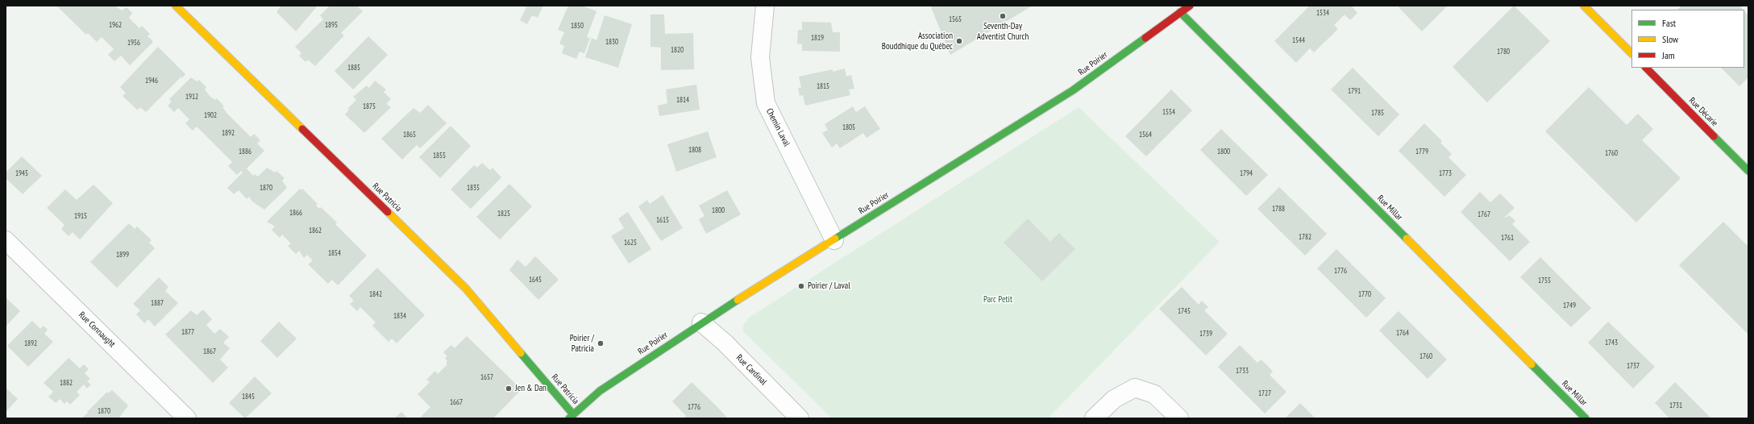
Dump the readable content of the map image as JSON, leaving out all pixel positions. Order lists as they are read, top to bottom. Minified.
{"streets":{"street":["Rue Poirier","Rue Décarie","Chemin Laval","Rue Patricia","Rue Millar","Rue Connaught","Rue Cardinal"]},"crossings":[["Rue Poirier","Chemin Laval"],["Rue Poirier","Rue Patricia"],["Rue Poirier","Rue Millar"],["Rue Poirier","Rue Cardinal"]],"parks":["Parc Petit"],"places":["Seventh-Day Adventist Church","Association Bouddhique du Québec","Poirier / Laval","Poirier / Patricia","Jen & Dan"],"house_numbers":["1534","1565","1962","1895","1850","1819","1544","1830","1956","1820","1780","1885","1946","1815","1791","1912","1814","1875","1554","1785","1902","1805","1892","1865","1564","1808","1886","1800","1779","1760","1855","1945","1794","1773","1870","1835","1788","1800","1866","1825","1767","1915","1615","1862","1782","1761","1625","1854","1899","1776","1645","1755","1842","1770","1887","1749","1745","1834","1877","1764","1739","1743","1892","1867","1760","1737","1733","1657","1882","1727","1845","1667","1731","1776","1870"],"legend":["Fast","Slow","Jam"]}
